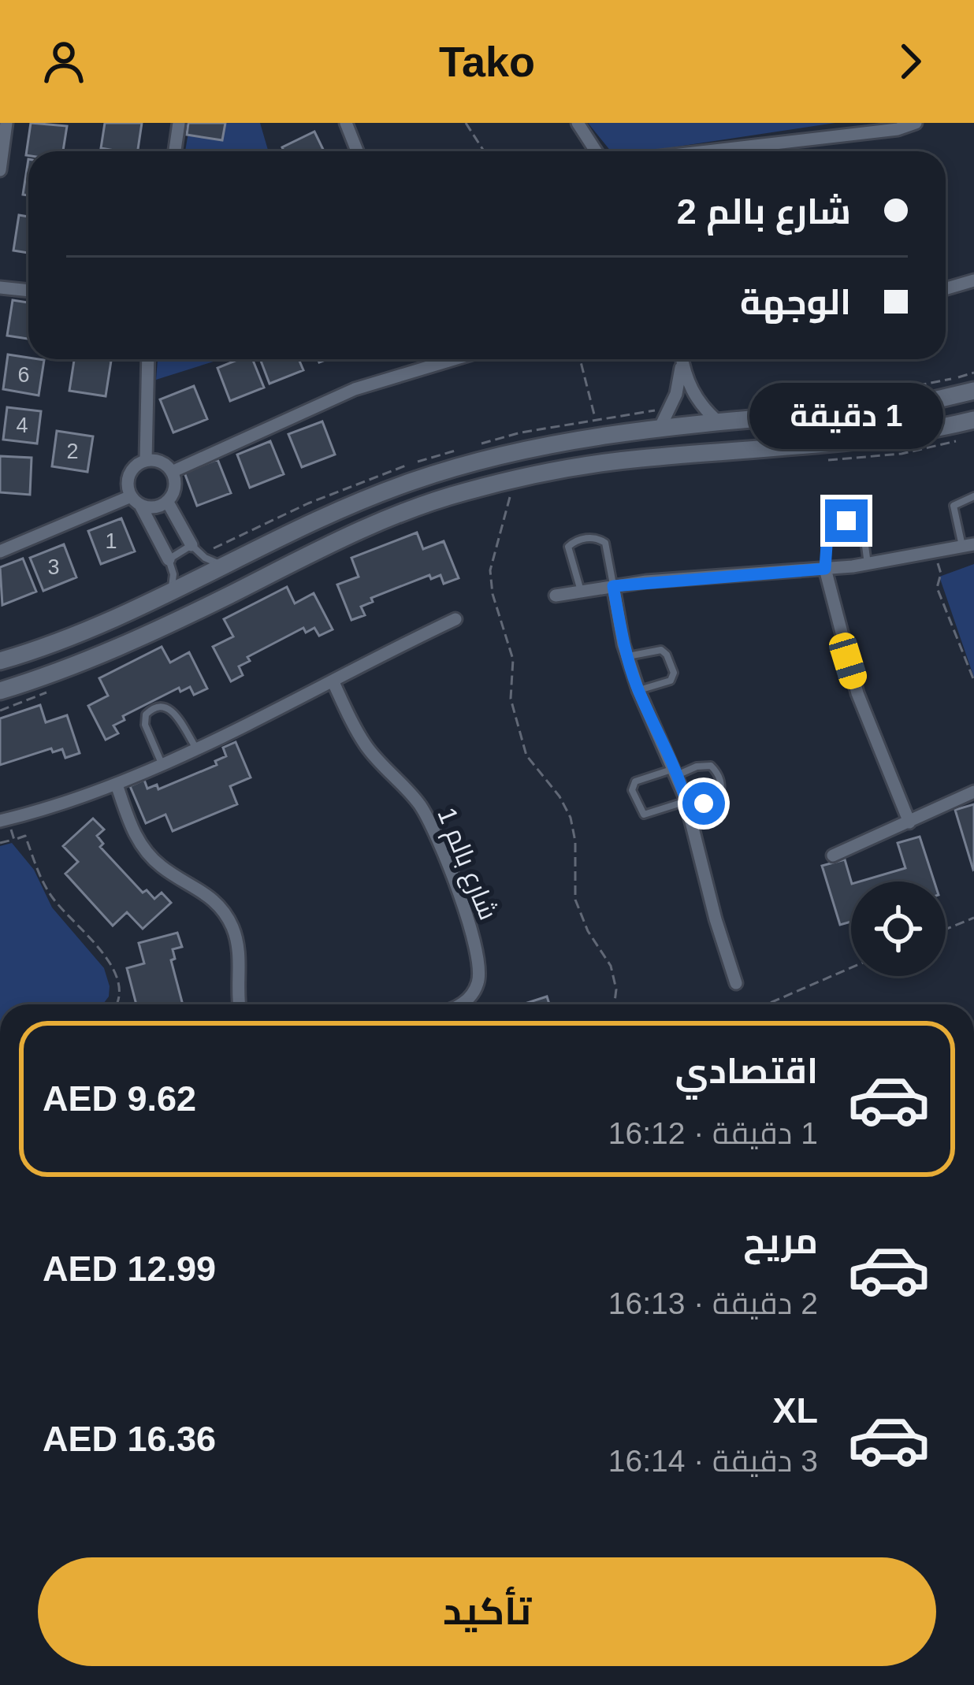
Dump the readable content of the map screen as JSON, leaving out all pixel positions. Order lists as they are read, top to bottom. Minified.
{"streets":{"street":["شارع بالم 1"]},"house_numbers":["6","4","2","1","3"],"page":{"header":"Tako","banner":["شارع بالم 2","الوجهة"],"bubble":"1 دقيقة","list":[{"name":"اقتصادي","note":"1 دقيقة · 16:12","value":"AED 9.62"},{"name":"مريح","note":"2 دقيقة · 16:13","value":"AED 12.99"},{"name":"XL","note":"3 دقيقة · 16:14","value":"AED 16.36"}],"buttons":"تأكيد"}}
